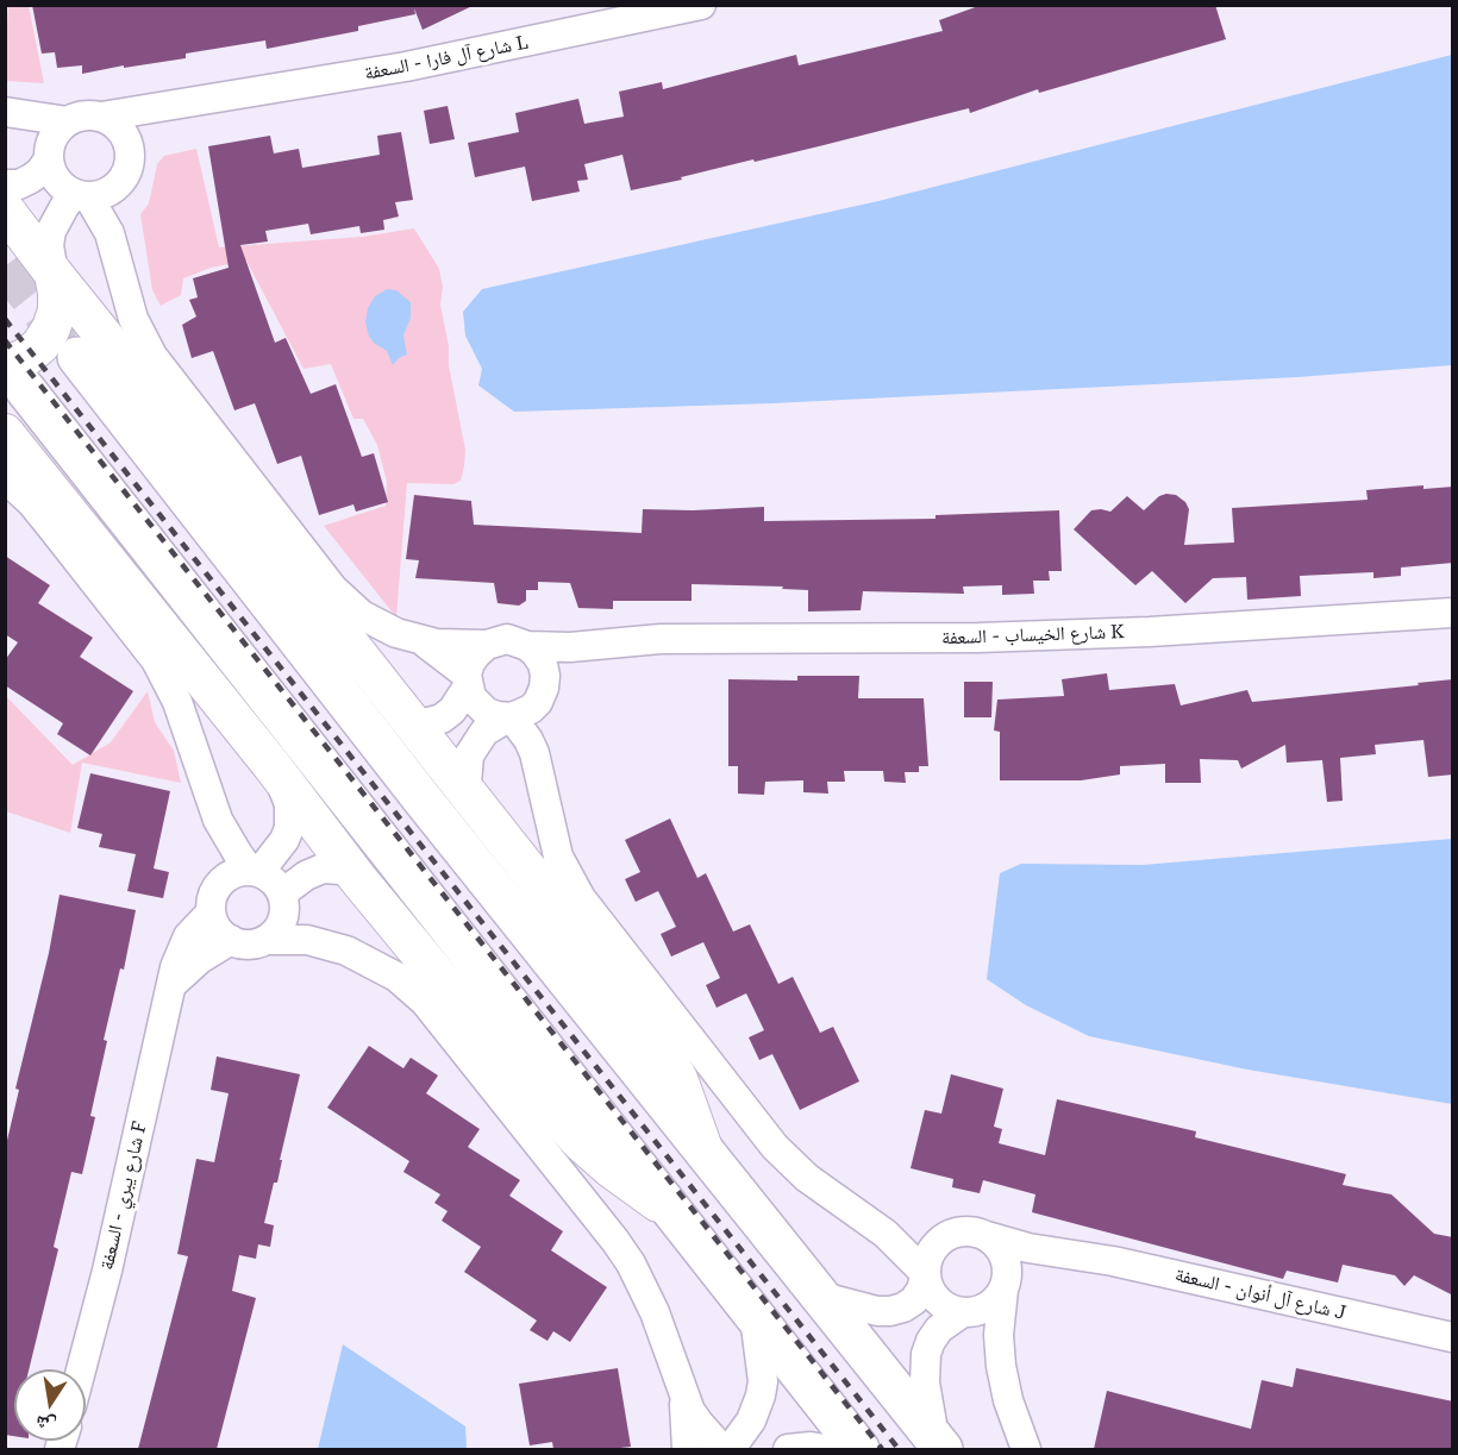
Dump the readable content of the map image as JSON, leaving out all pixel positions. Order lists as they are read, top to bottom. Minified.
{"streets":{"street":["شارع آل فارا - السعفة L","شارع الخيساب - السعفة K","شارع يبري - السعفة F","شارع آل أنوان - السعفة J"]},"north":"bottom"}
